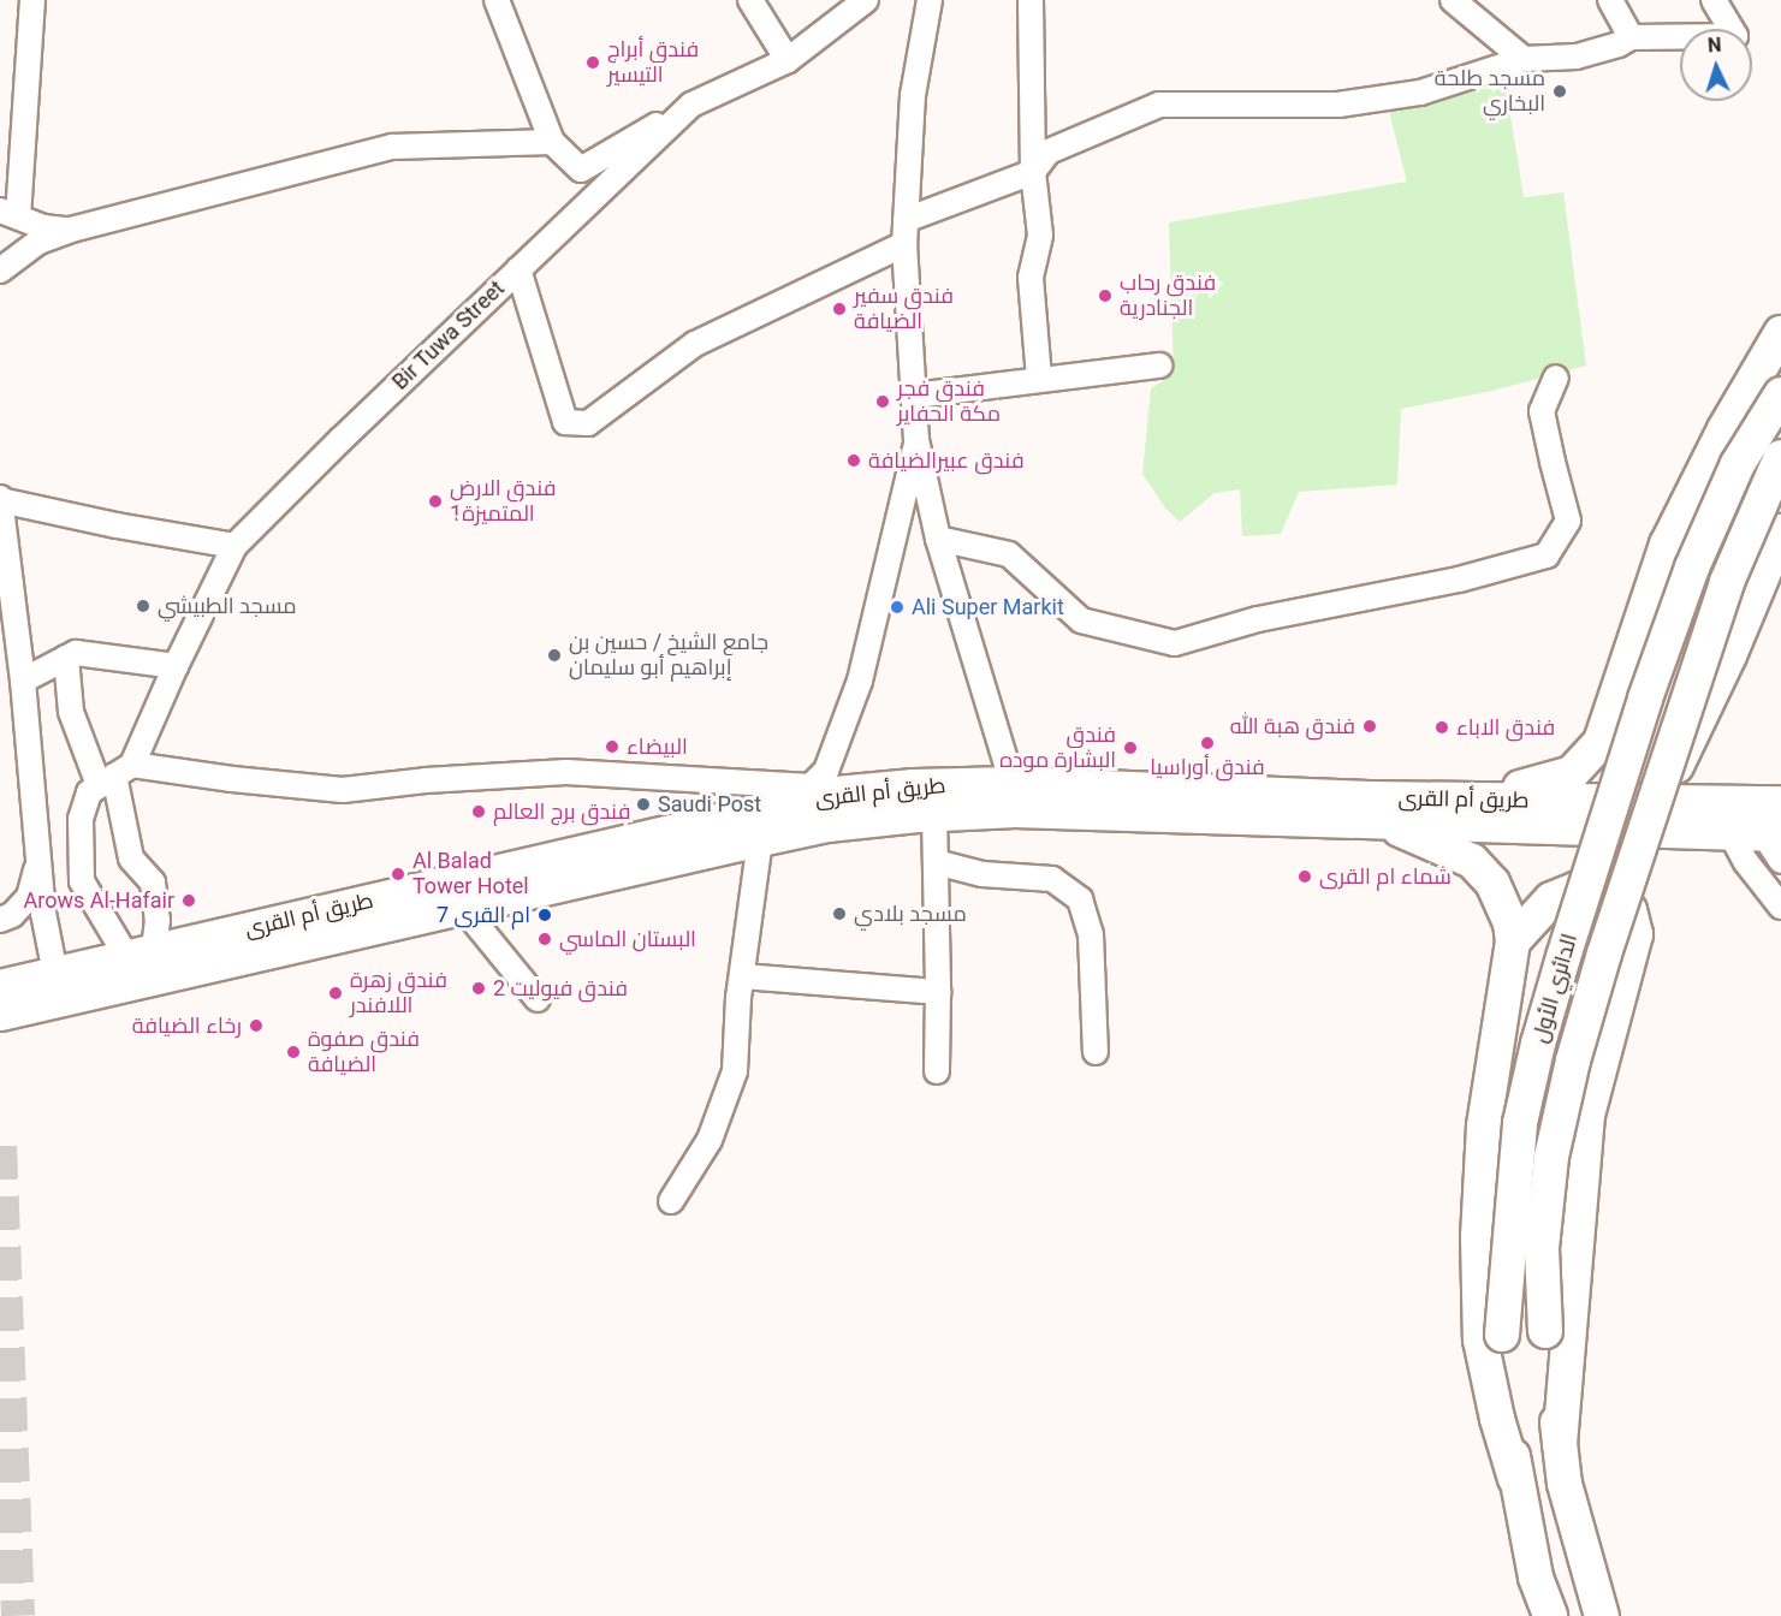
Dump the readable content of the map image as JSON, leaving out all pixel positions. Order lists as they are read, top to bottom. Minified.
{"streets":{"highway":["طريق أم القرى","الدائري الأول"],"street":["Bir Tuwa Street"]},"crossings":[["Bir Tuwa Street","طريق أم القرى"]],"places":["فندق أبراج التيسير","مسجد طلحة البخاري","فندق رحاب الجنادرية","فندق سفير الضيافة","فندق فجر مكة الحفاير","فندق عبيرالضيافة","فندق الارض المتميزة1","مسجد الطبيشي","Ali Super Markit","جامع الشيخ / حسين بن إبراهيم أبو سليمان","فندق هبة الله","فندق الاباء","فندق أوراسيا","البيضاء","فندق البشارة موده","Saudi Post","فندق برج العالم","Al Balad Tower Hotel","شماء ام القرى","Arows Al-Hafair","مسجد بلادي","ام القرى 7","البستان الماسي","فندق فيوليت 2","فندق زهرة اللافندر","رخاء الضيافة","فندق صفوة الضيافة"],"north":"top"}
